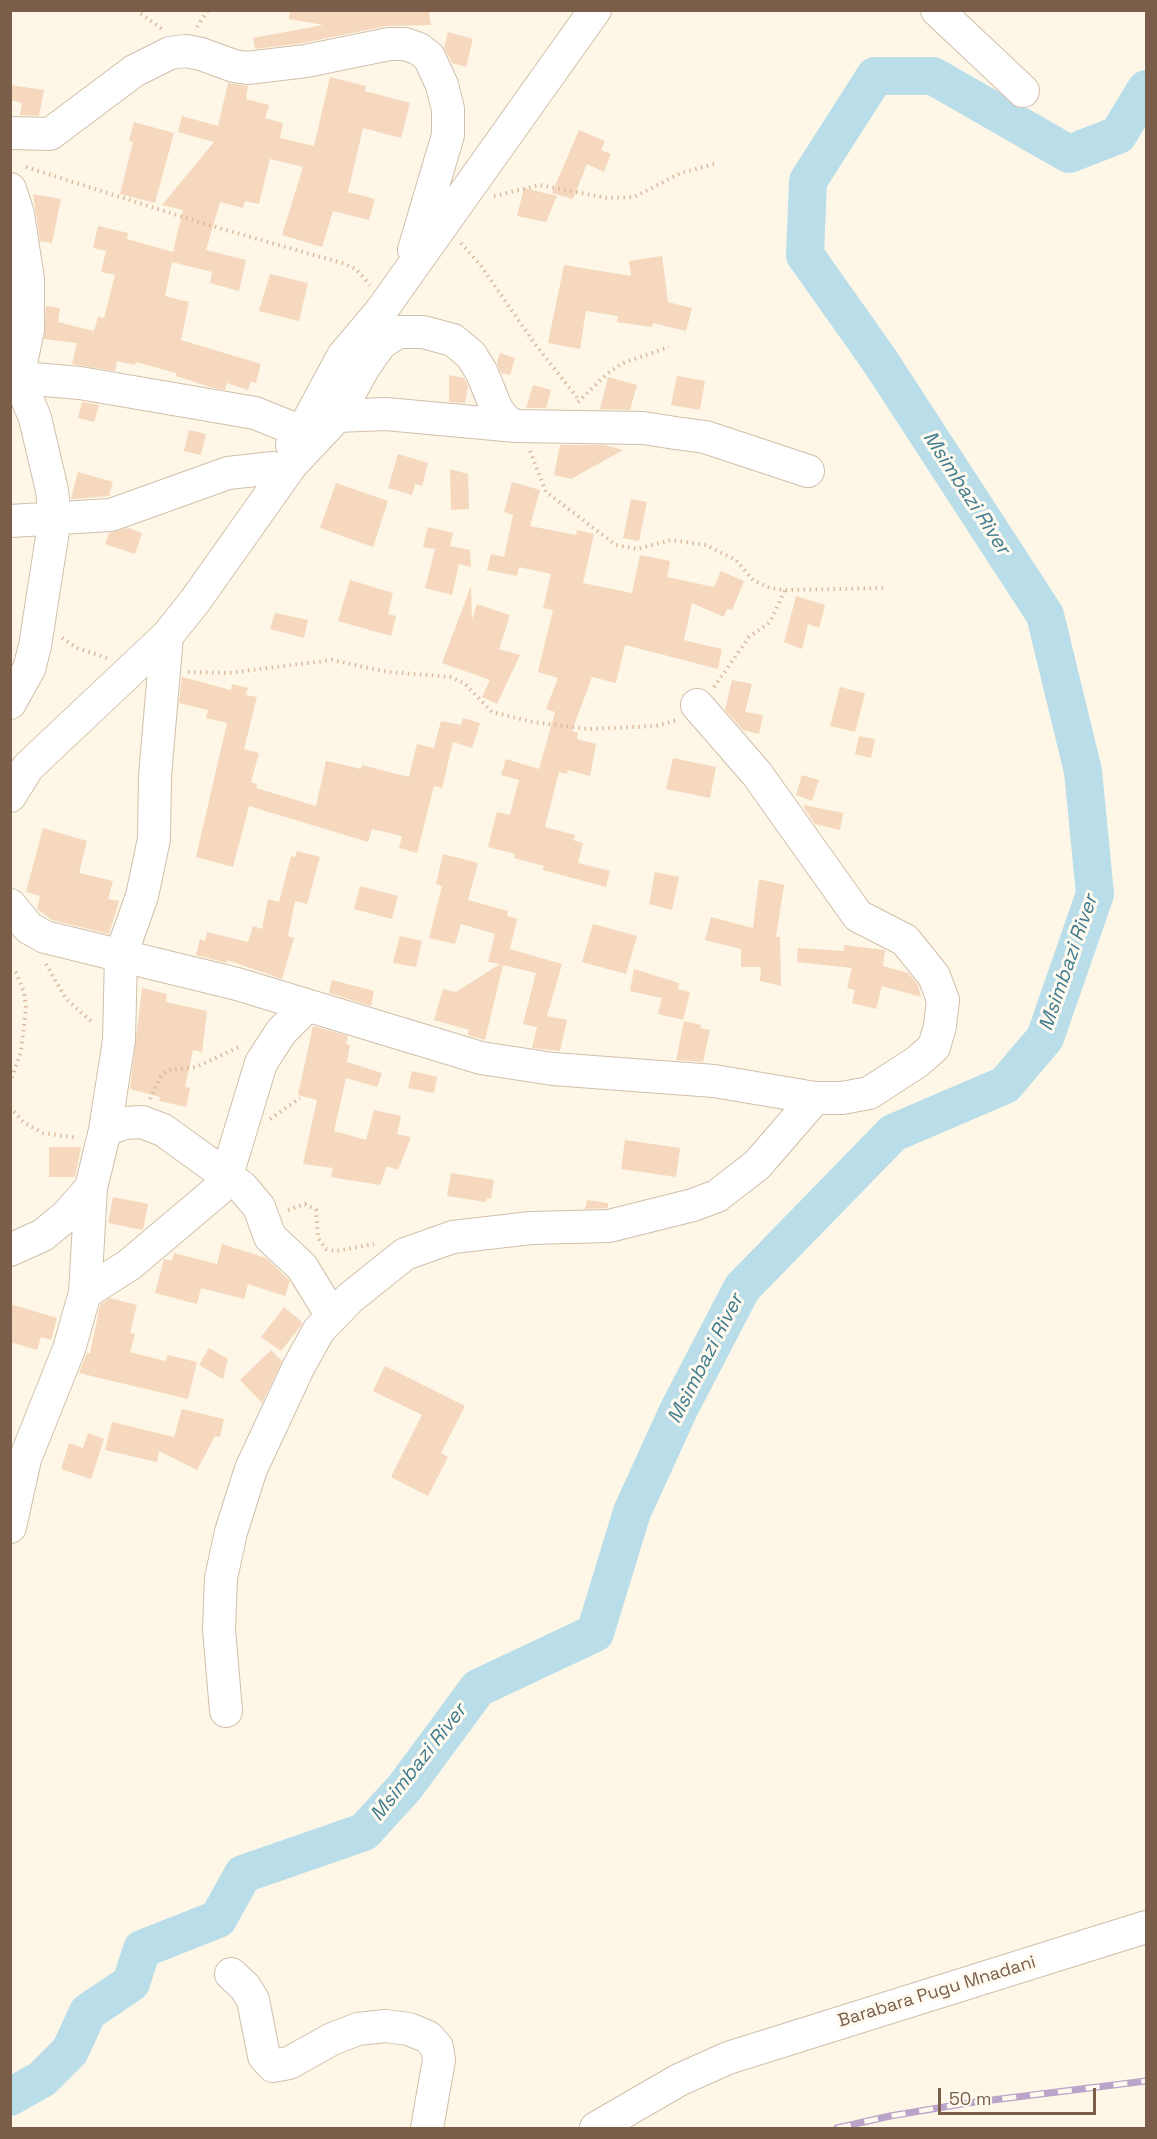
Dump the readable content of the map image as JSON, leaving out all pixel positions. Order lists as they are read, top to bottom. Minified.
{"streets":{"street":["Barabara Pugu Mnadani"]},"water":["Msimbazi River"],"scale_bar":"50 m"}
